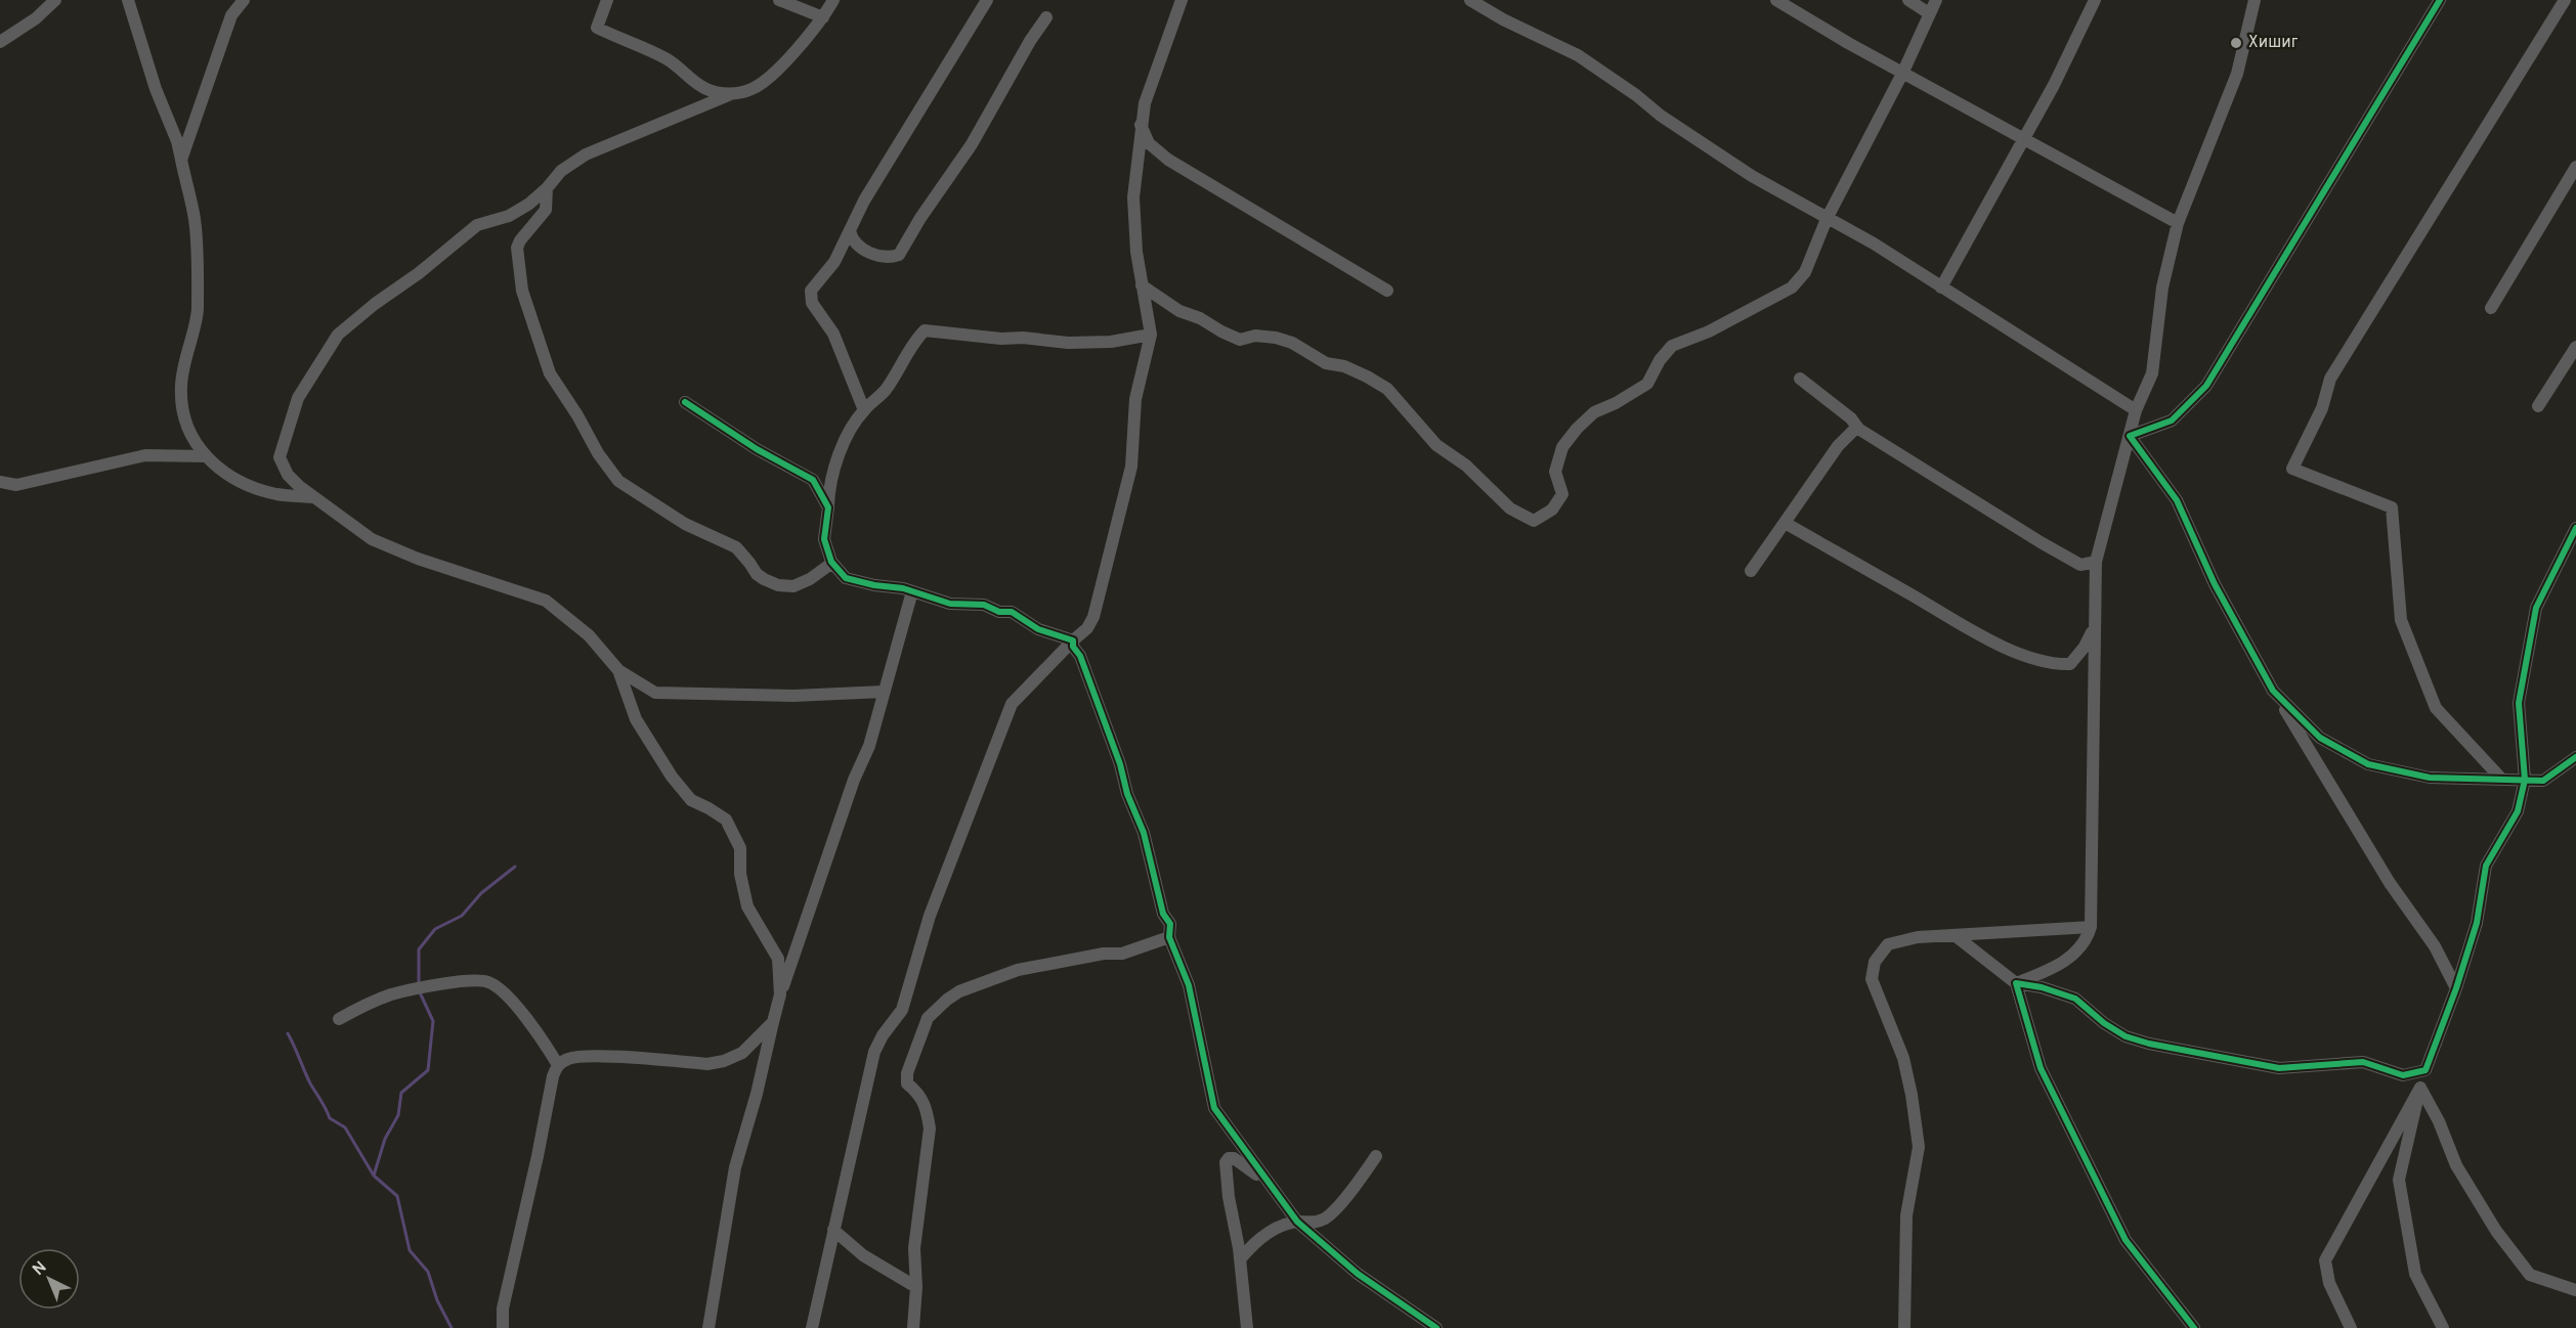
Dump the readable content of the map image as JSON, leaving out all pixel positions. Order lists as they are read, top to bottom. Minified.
{"places":["Хишиг"],"north":"top left"}
